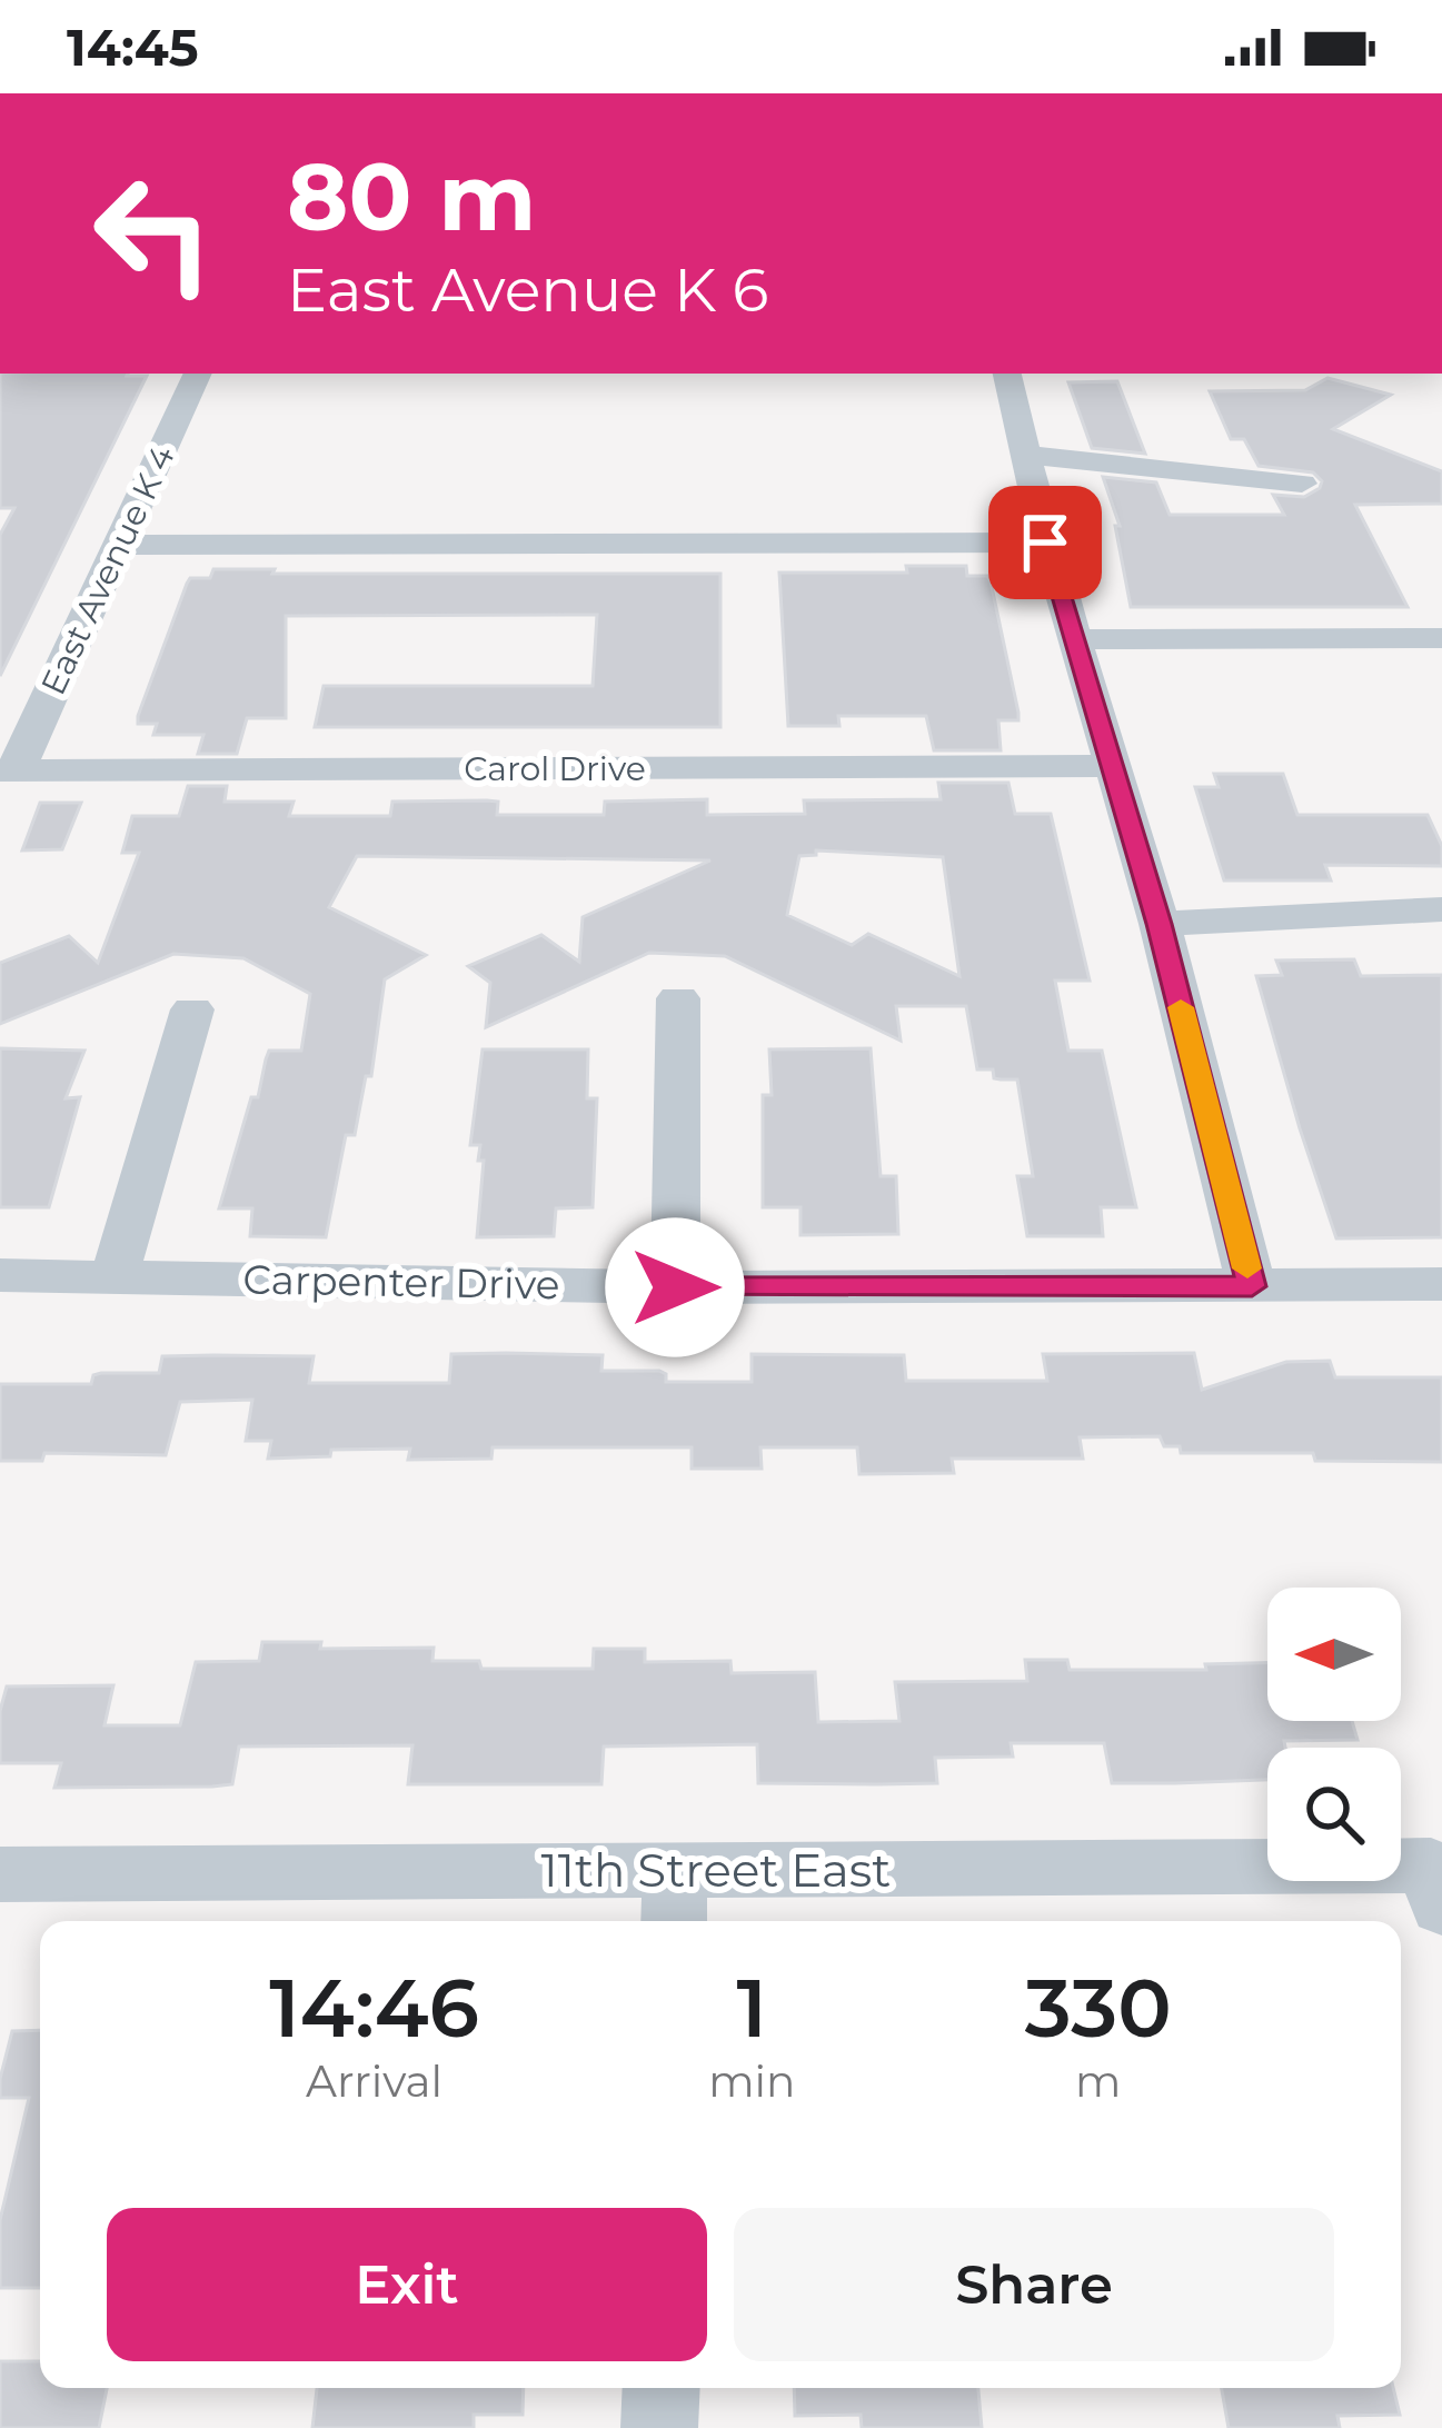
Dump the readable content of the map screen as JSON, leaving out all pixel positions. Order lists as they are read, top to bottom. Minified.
{"streets":{"street":["East Avenue K 4","Carol Drive","Carpenter Drive","11th Street East"]},"crossings":[["East Avenue K 4","Carol Drive"]],"north":"left","page":{"status":"14:45","turn":["80 m","East Avenue K 6"],"eta":["14:46","Arrival","1","min","330","m"],"buttons":["Exit","Share"]}}
